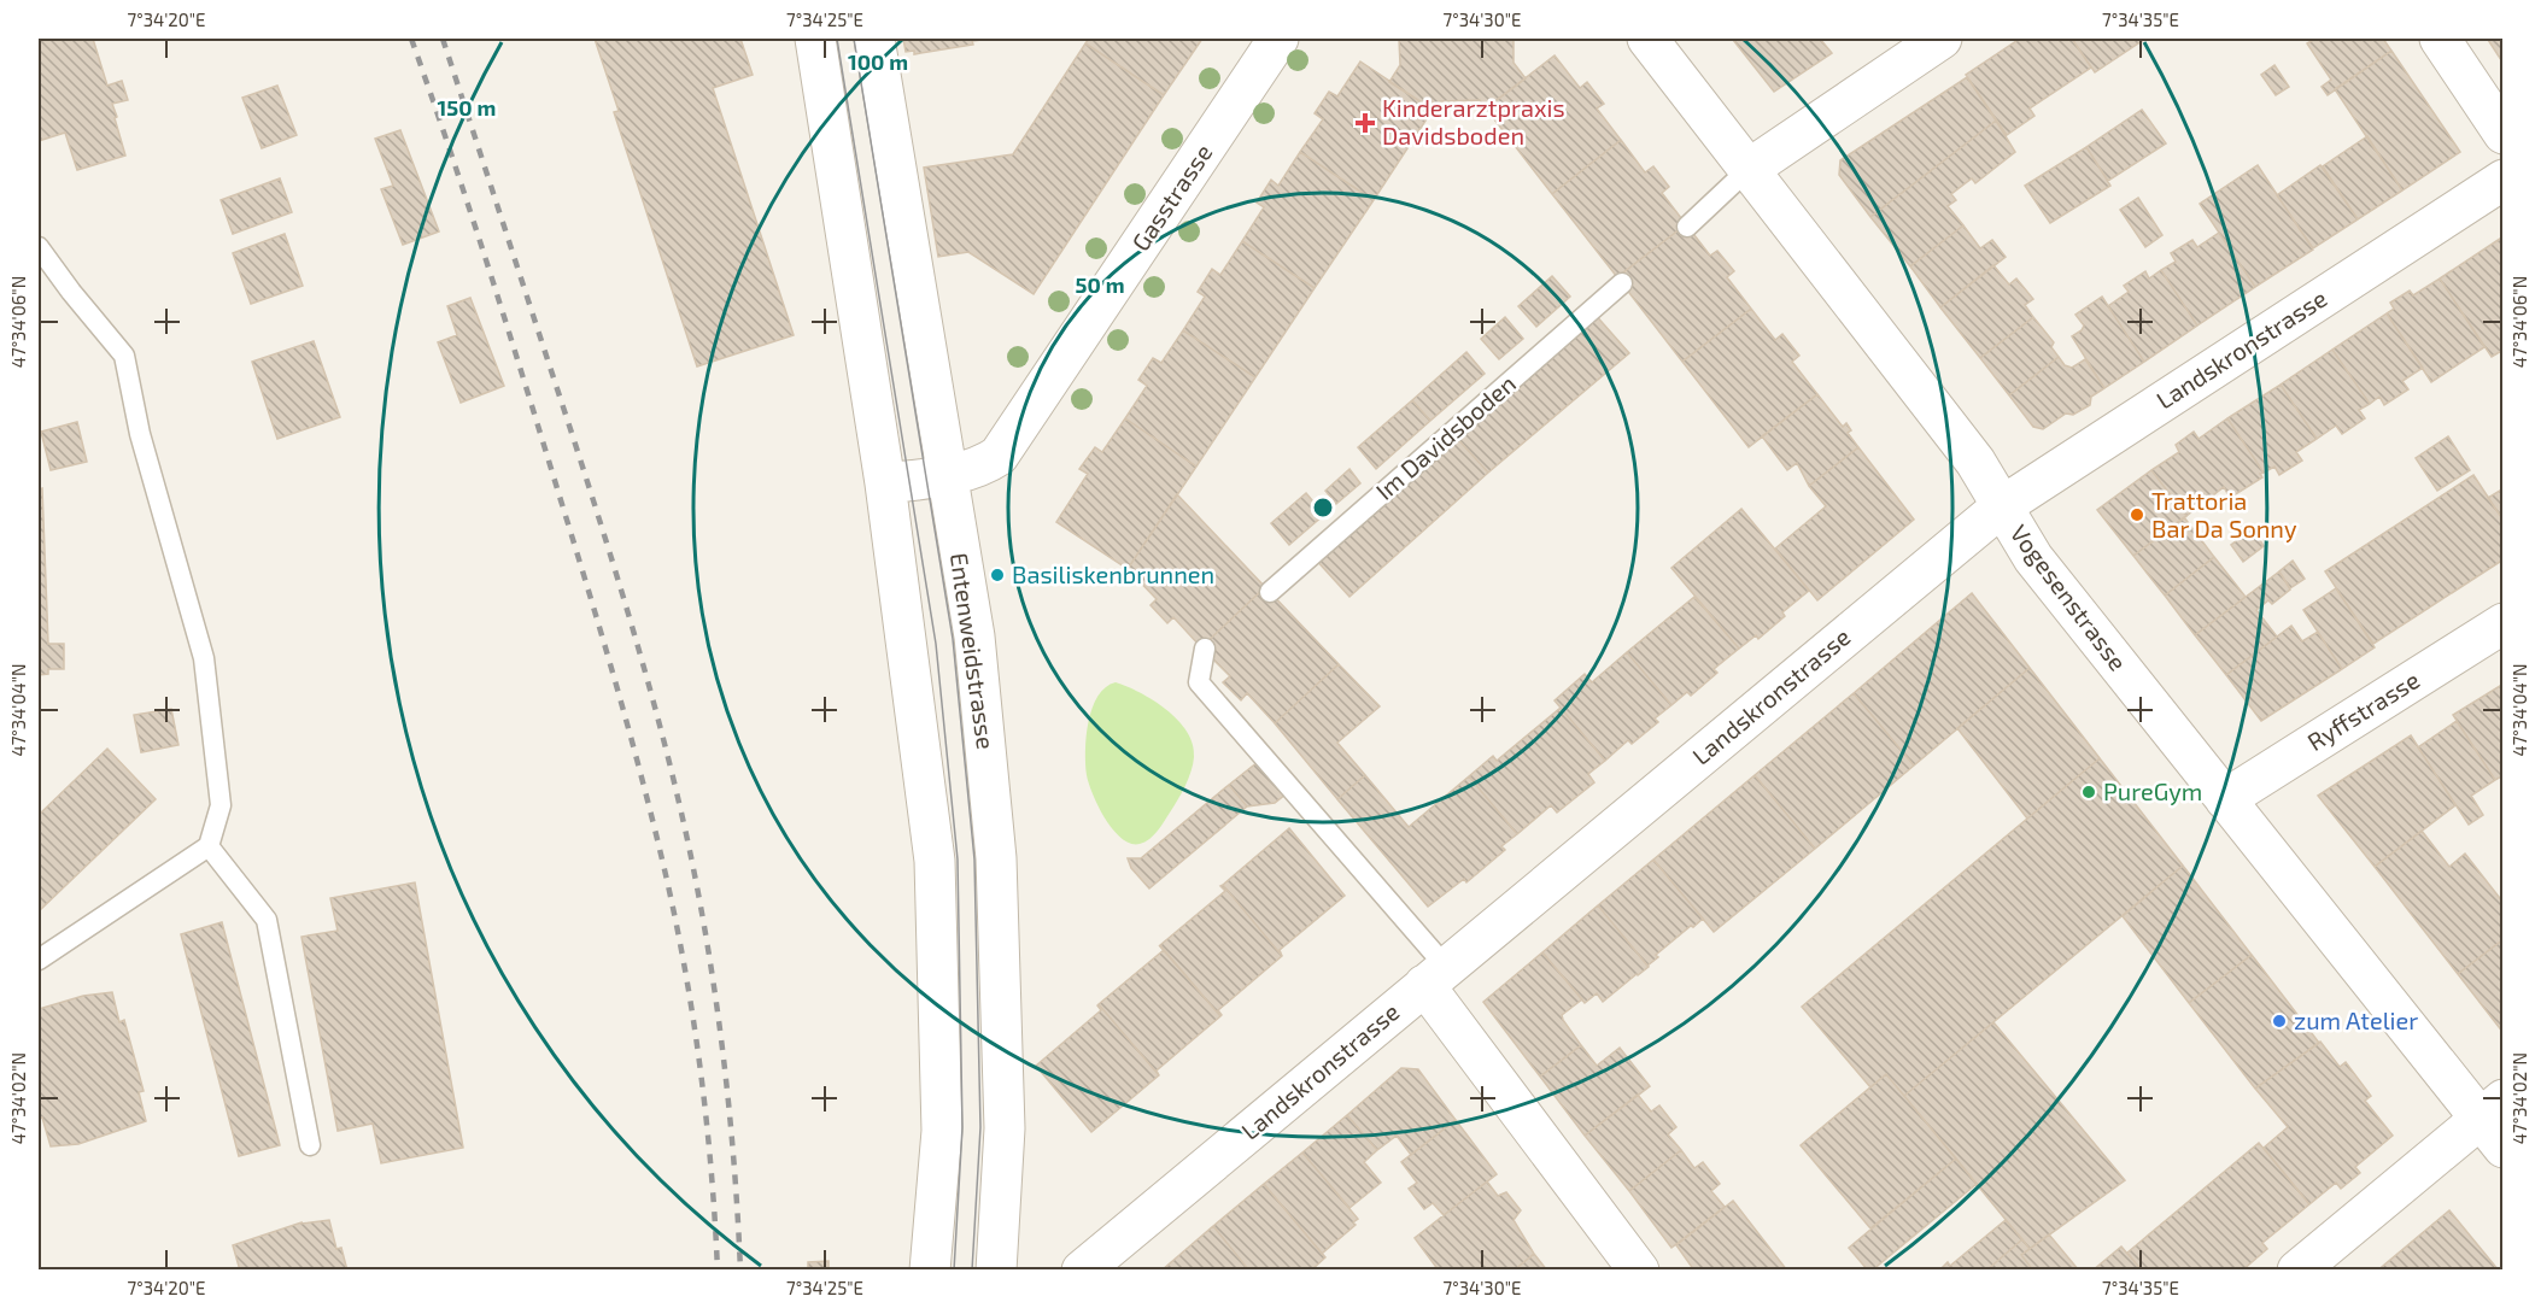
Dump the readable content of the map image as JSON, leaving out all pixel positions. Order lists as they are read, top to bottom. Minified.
{"streets":{"street":["Gasstrasse","Landskronstrasse","Vogesenstrasse","Entenweidstrasse","Ryffstrasse"],"lane":["Im Davidsboden"]},"crossings":[["Gasstrasse","Entenweidstrasse"],["Landskronstrasse","Vogesenstrasse"],["Vogesenstrasse","Ryffstrasse"]],"places":{"health":["Kinderarztpraxis Davidsboden"],"other":["Trattoria Bar Da Sonny","Basiliskenbrunnen","PureGym","zum Atelier"]},"coordinates":["7°34'20\"E","7°34'25\"E","7°34'30\"E","7°34'35\"E","47°34'06\"N","47°34'04\"N","47°34'02\"N"],"rings":["100 m","150 m","50 m"]}
